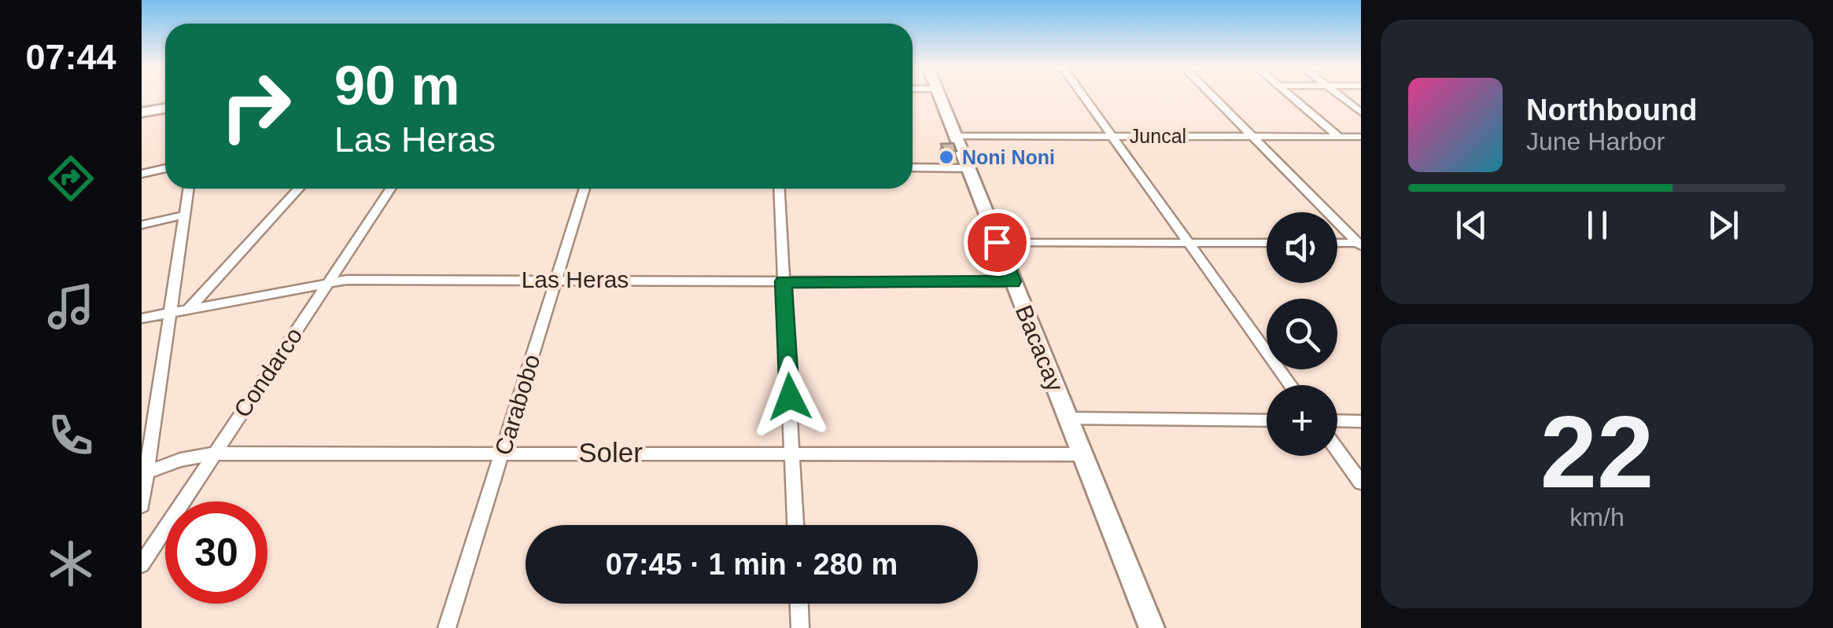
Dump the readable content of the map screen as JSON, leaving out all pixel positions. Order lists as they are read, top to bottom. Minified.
{"streets":{"street":["Juncal","Las Heras","Bacacay","Condarco","Carabobo","Soler"]},"crossings":[["Juncal","Bacacay"],["Las Heras","Bacacay"],["Las Heras","Condarco"],["Las Heras","Carabobo"],["Bacacay","Soler"],["Condarco","Soler"],["Carabobo","Soler"]],"places":["Noni Noni"],"page":{"tabs":"07:44","turn":["90 m","Las Heras"],"song":["Northbound","June Harbor"],"map_buttons":"+","tile":["22","km/h"],"limit":"30","trip":"07:45 · 1 min · 280 m"}}
